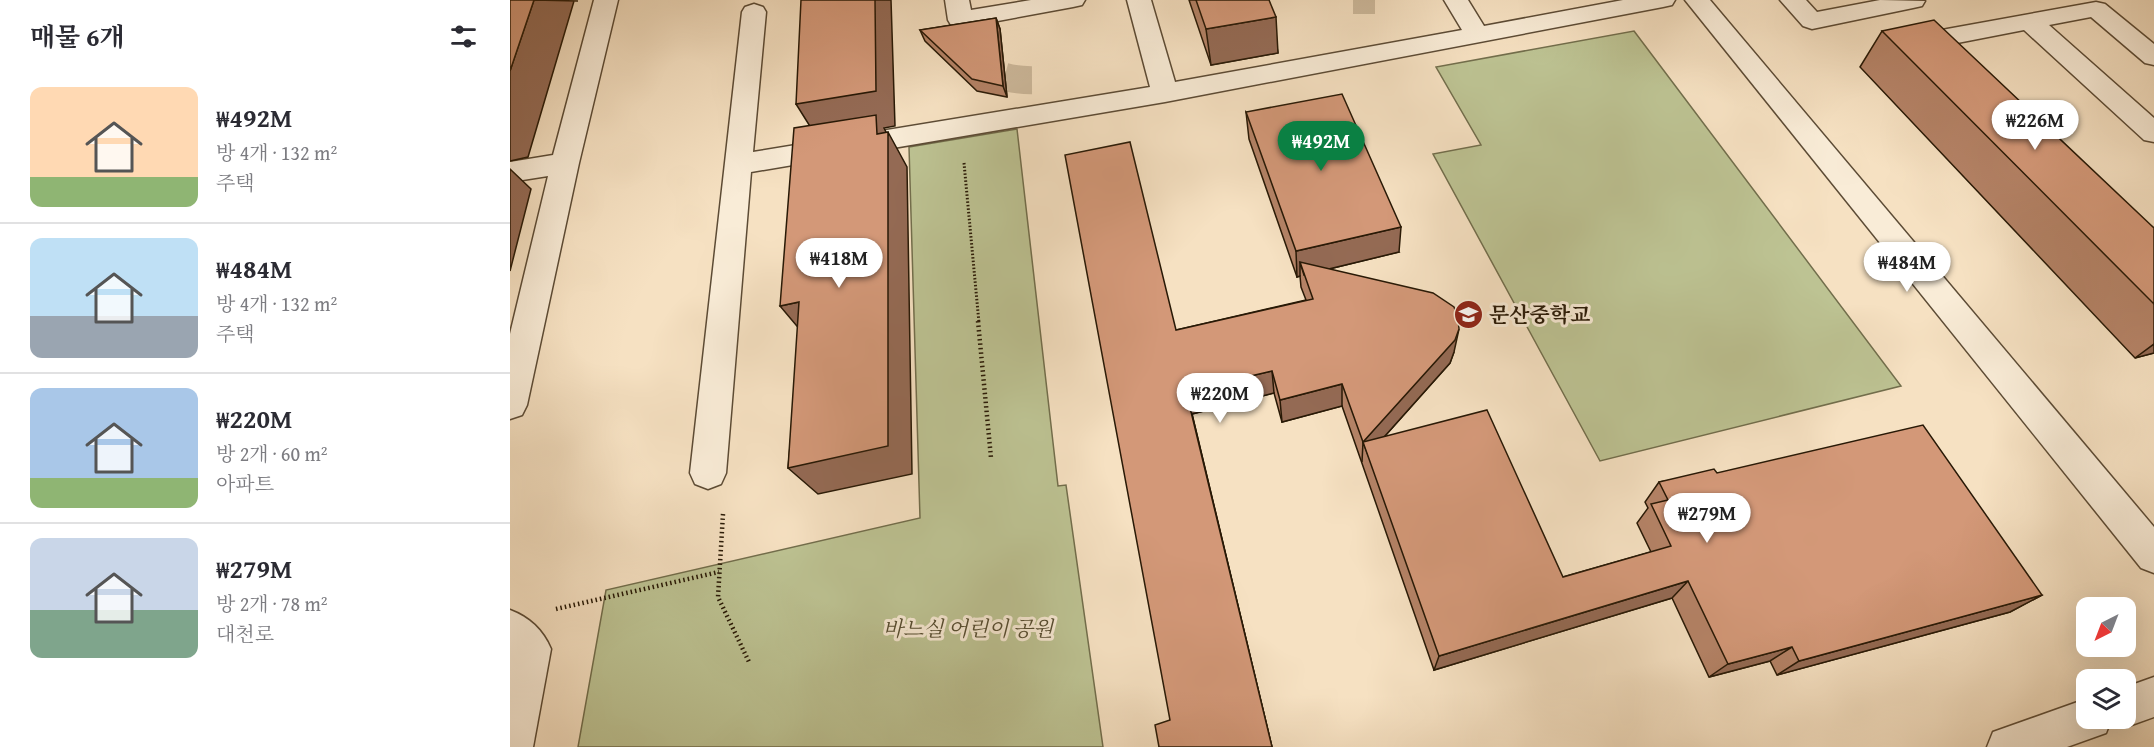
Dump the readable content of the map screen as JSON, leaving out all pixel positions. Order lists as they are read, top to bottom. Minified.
{"parks":["바느실 어린이 공원"],"places":{"school or university":["문산중학교"]},"north":"bottom left","page":{"heading":"매물 6개","list":[{"name":"₩492M","note":"방 4개 · 132 m² · 주택"},{"name":"₩484M","note":"방 4개 · 132 m² · 주택"},{"name":"₩220M","note":"방 2개 · 60 m² · 아파트"},{"name":"₩279M","note":"방 2개 · 78 m² · 대천로"}],"price":["₩226M","₩492M","₩418M","₩484M","₩220M","₩279M"]}}
